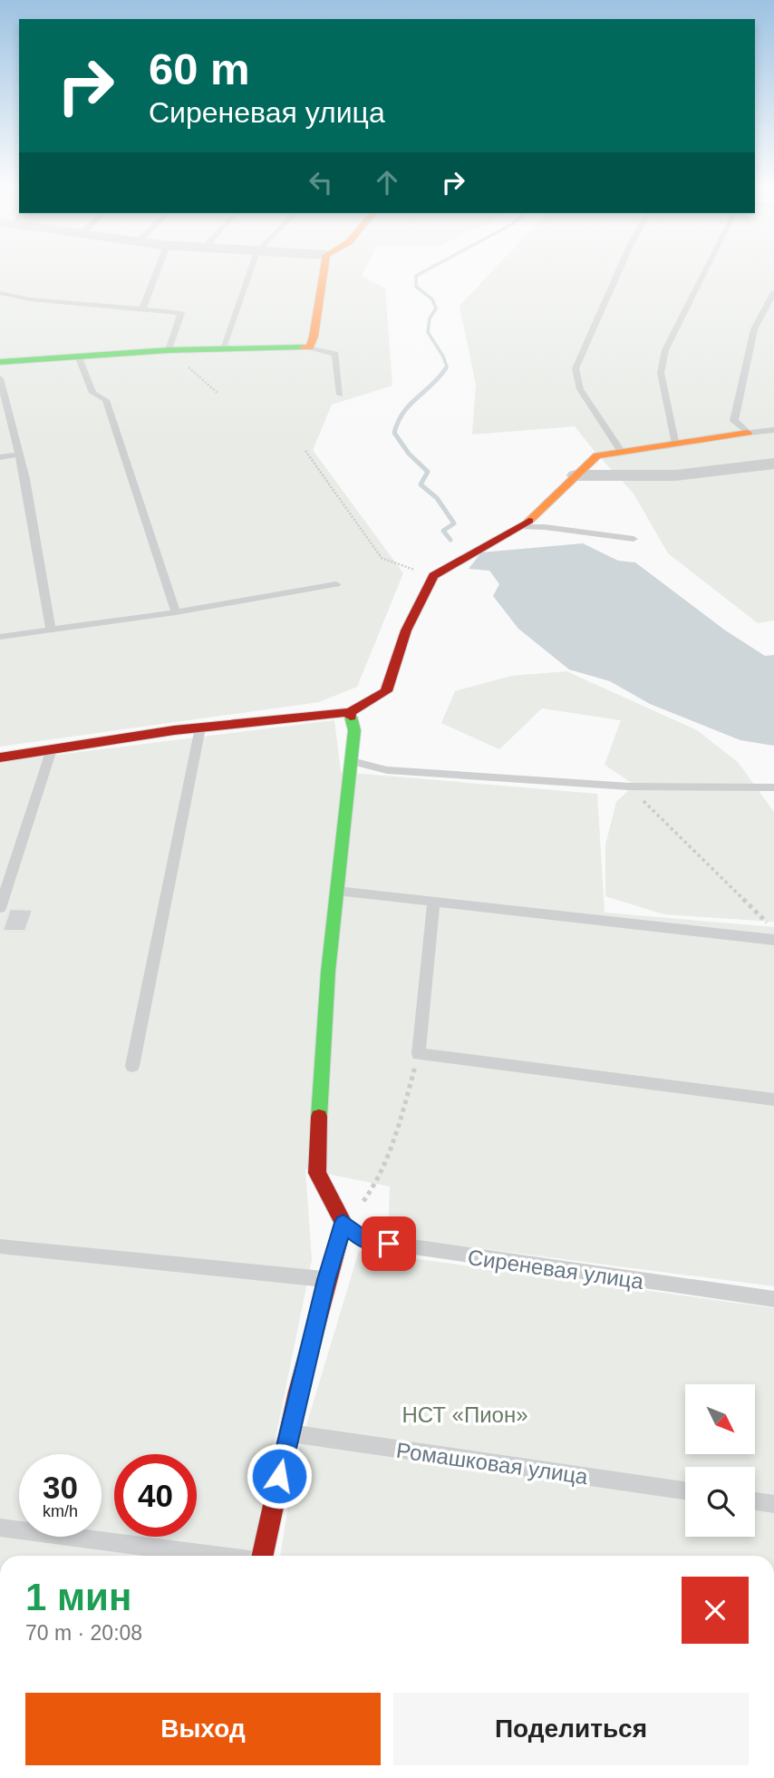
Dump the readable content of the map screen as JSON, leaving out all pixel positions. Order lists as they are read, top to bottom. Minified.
{"streets":{"lane":["Сиреневая улица","Ромашковая улица"]},"parks":["НСТ «Пион»"],"north":"bottom right","page":{"turn":["60 m","Сиреневая улица"],"speed":"30 km/h","limit":"40","heading":["1 мин","70 m · 20:08"],"buttons":["Выход","Поделиться"]}}
